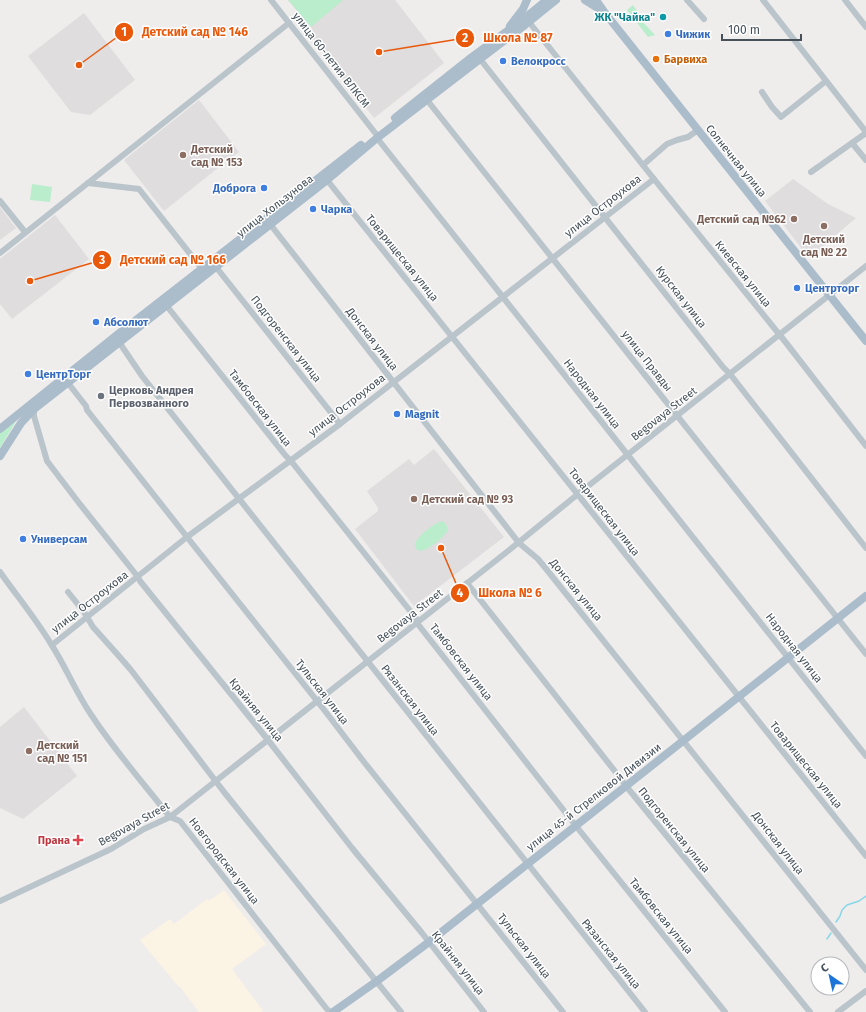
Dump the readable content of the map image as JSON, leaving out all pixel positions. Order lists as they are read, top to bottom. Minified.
{"streets":{"main road":["Солнечная улица","улица Хользунова","улица 45-й Стрелковой Дивизии"],"street":["улица 60-летия ВЛКСМ","улица Остроухова","Товарищеская улица","Киевская улица","Курская улица","Подгоренская улица","Донская улица","улица Правды","Народная улица","Тамбовская улица","Begovaya Street","Тульская улица","Рязанская улица","Крайняя улица","Новгородская улица"]},"crossings":[["улица 60-летия ВЛКСМ","улица Хользунова"],["улица 60-летия ВЛКСМ","Народная улица"],["Солнечная улица","Begovaya Street"],["улица Хользунова","Товарищеская улица"],["улица Хользунова","Киевская улица"],["улица Хользунова","Курская улица"],["улица Хользунова","Подгоренская улица"],["улица Хользунова","Донская улица"],["улица Хользунова","улица Правды"],["улица Хользунова","Народная улица"],["улица Хользунова","Тамбовская улица"],["улица Хользунова","Тульская улица"],["улица Хользунова","Рязанская улица"],["улица Хользунова","Крайняя улица"],["улица Остроухова","Товарищеская улица"],["улица Остроухова","Киевская улица"],["улица Остроухова","Курская улица"],["улица Остроухова","Подгоренская улица"],["улица Остроухова","Донская улица"],["улица Остроухова","улица Правды"],["улица Остроухова","Народная улица"],["улица Остроухова","Тамбовская улица"],["улица Остроухова","Тульская улица"],["улица Остроухова","Рязанская улица"],["улица Остроухова","Крайняя улица"],["улица Остроухова","Новгородская улица"],["Товарищеская улица","Begovaya Street"],["Товарищеская улица","улица 45-й Стрелковой Дивизии"],["Киевская улица","Begovaya Street"],["Курская улица","Begovaya Street"],["Подгоренская улица","Begovaya Street"],["Подгоренская улица","улица 45-й Стрелковой Дивизии"],["Донская улица","Begovaya Street"],["Донская улица","улица 45-й Стрелковой Дивизии"],["улица Правды","Begovaya Street"],["улица Правды","улица 45-й Стрелковой Дивизии"],["Народная улица","Begovaya Street"],["Народная улица","улица 45-й Стрелковой Дивизии"],["Тамбовская улица","Begovaya Street"],["Тамбовская улица","улица 45-й Стрелковой Дивизии"],["Begovaya Street","Тульская улица"],["Begovaya Street","Рязанская улица"],["Begovaya Street","Крайняя улица"],["Begovaya Street","Новгородская улица"],["Тульская улица","улица 45-й Стрелковой Дивизии"],["Рязанская улица","улица 45-й Стрелковой Дивизии"],["Крайняя улица","улица 45-й Стрелковой Дивизии"]],"places":{"other":["ЖК \"Чайка\"","Чижик","Школа № 87","Барвиха","Велокросс","Детский сад № 146","Детский сад № 153","Доброга","Чарка","Детский сад №62","Детский сад № 22","Детский сад № 166","Центрторг","Абсолют","ЦентрТорг","Церковь Андрея Первозванного","Magnit","Детский сад № 93","Универсам","Школа № 6","Детский сад № 151"],"health":["Прана"]},"scale_bar":"100 m","north":"top left"}
